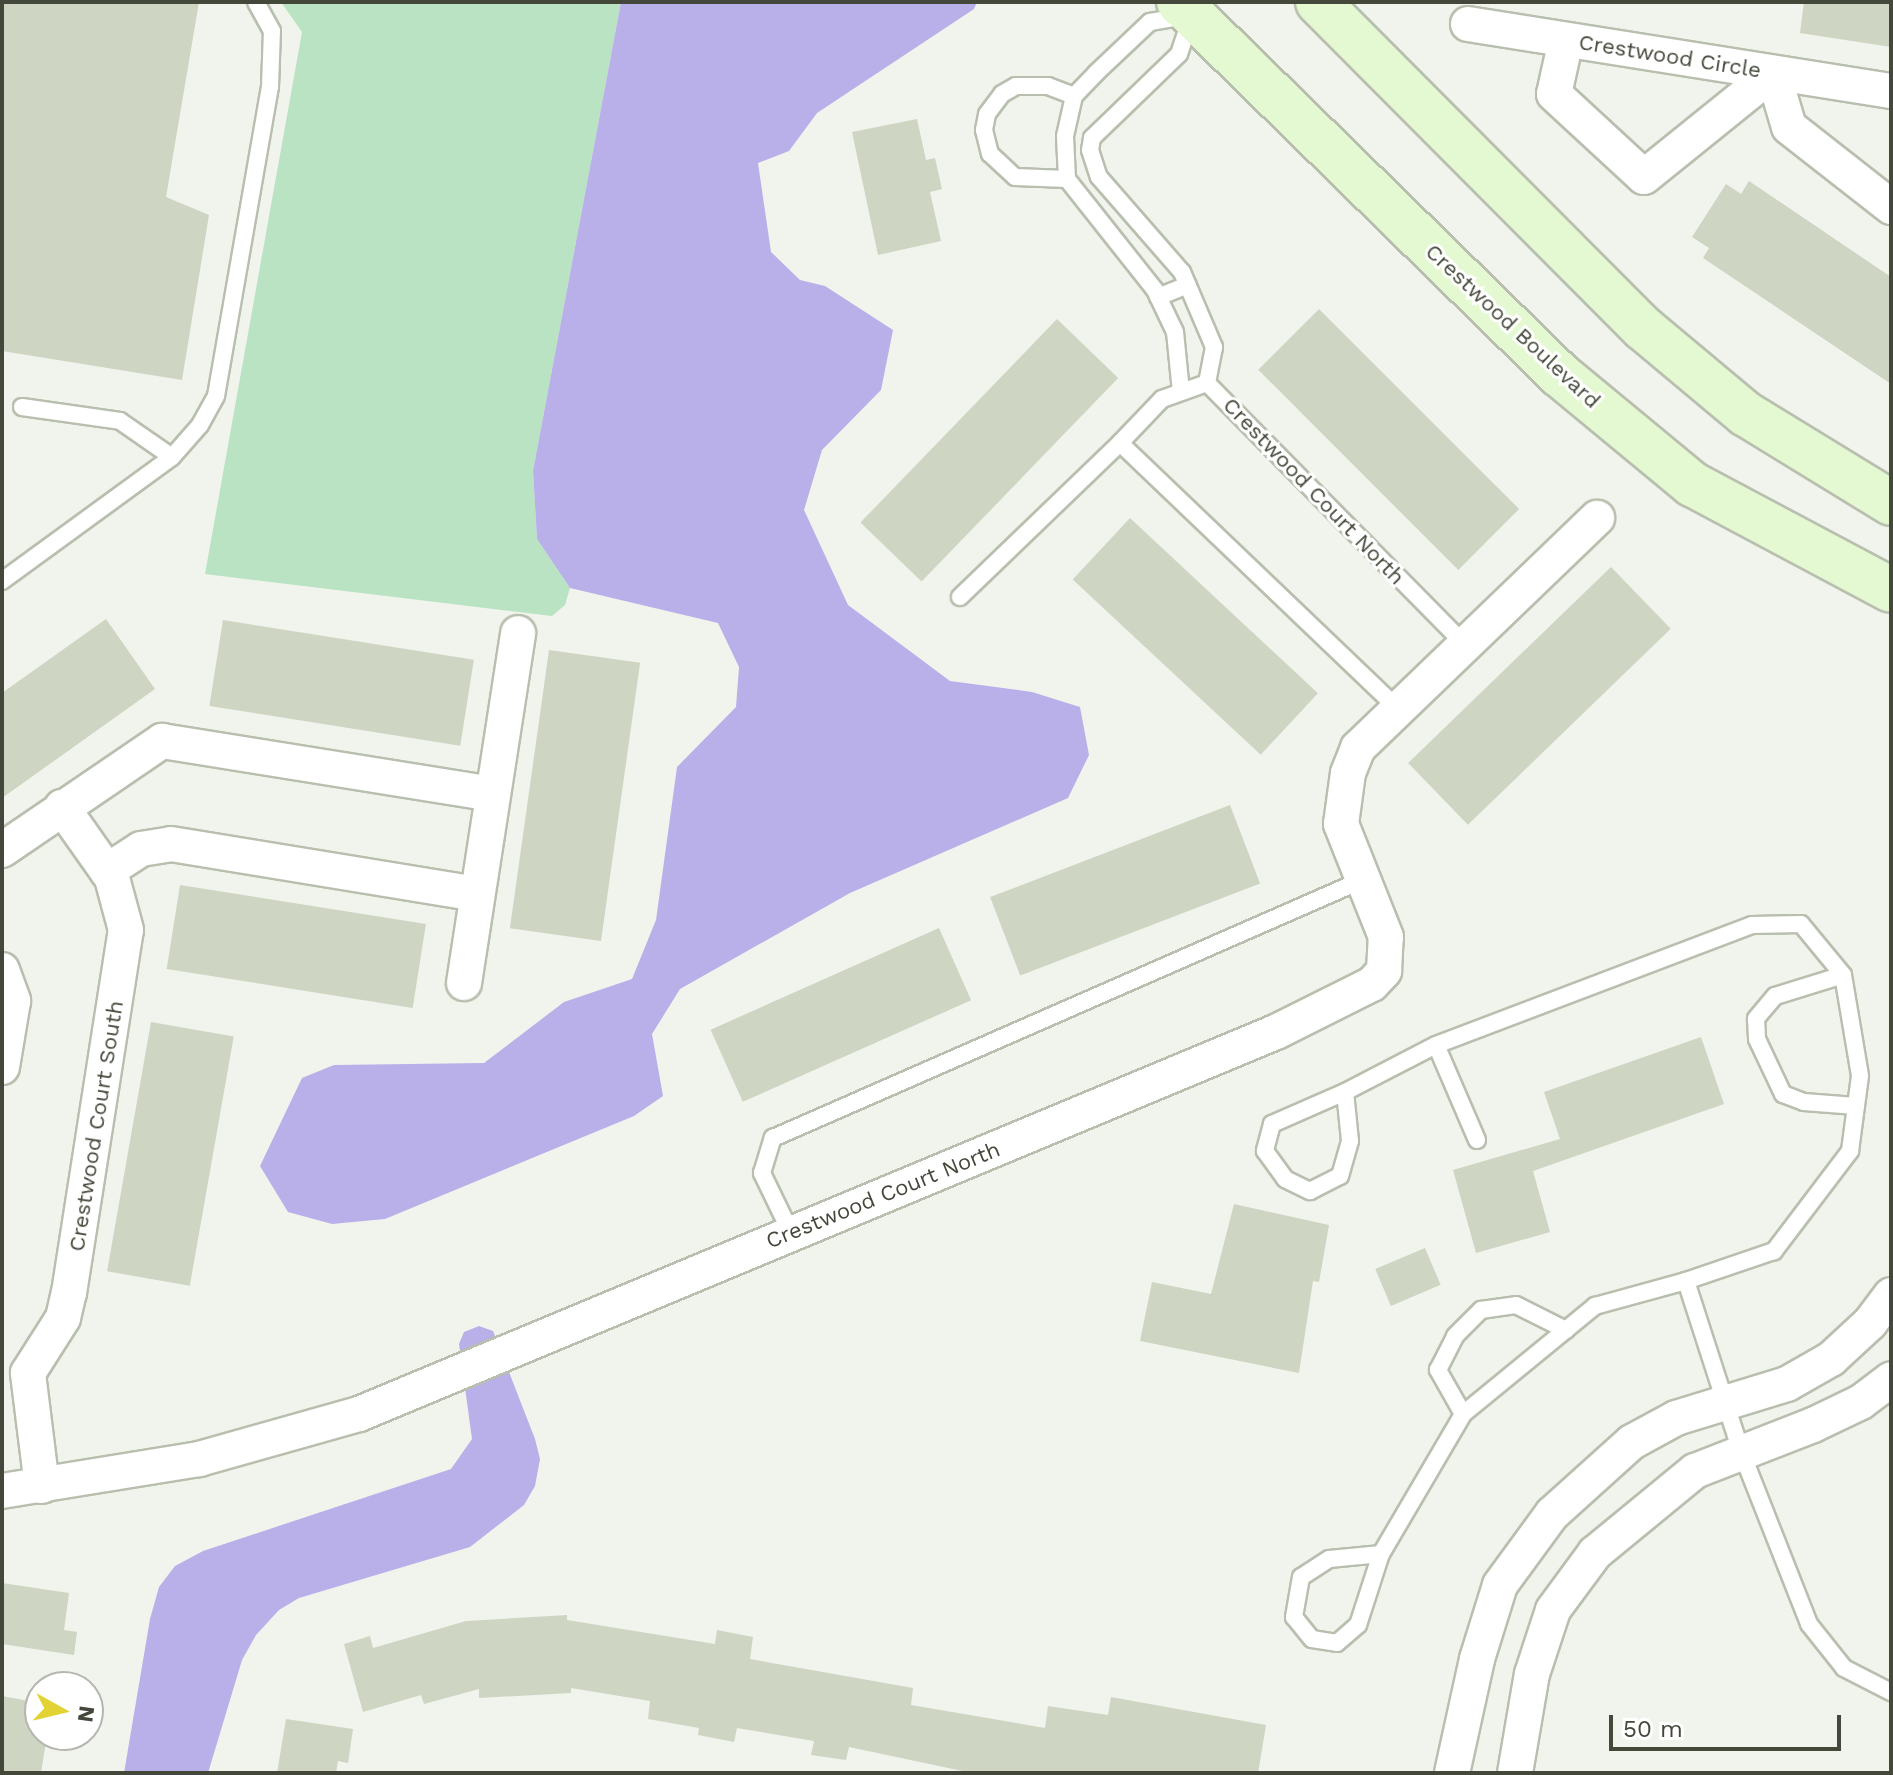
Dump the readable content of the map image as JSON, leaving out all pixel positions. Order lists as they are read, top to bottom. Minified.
{"streets":{"main road":["Crestwood Boulevard"],"street":["Crestwood Circle","Crestwood Court North","Crestwood Court South"]},"crossings":[["Crestwood Boulevard","Crestwood Court North"],["Crestwood Court North","Crestwood Court South"]],"scale_bar":"50 m","north":"right"}
